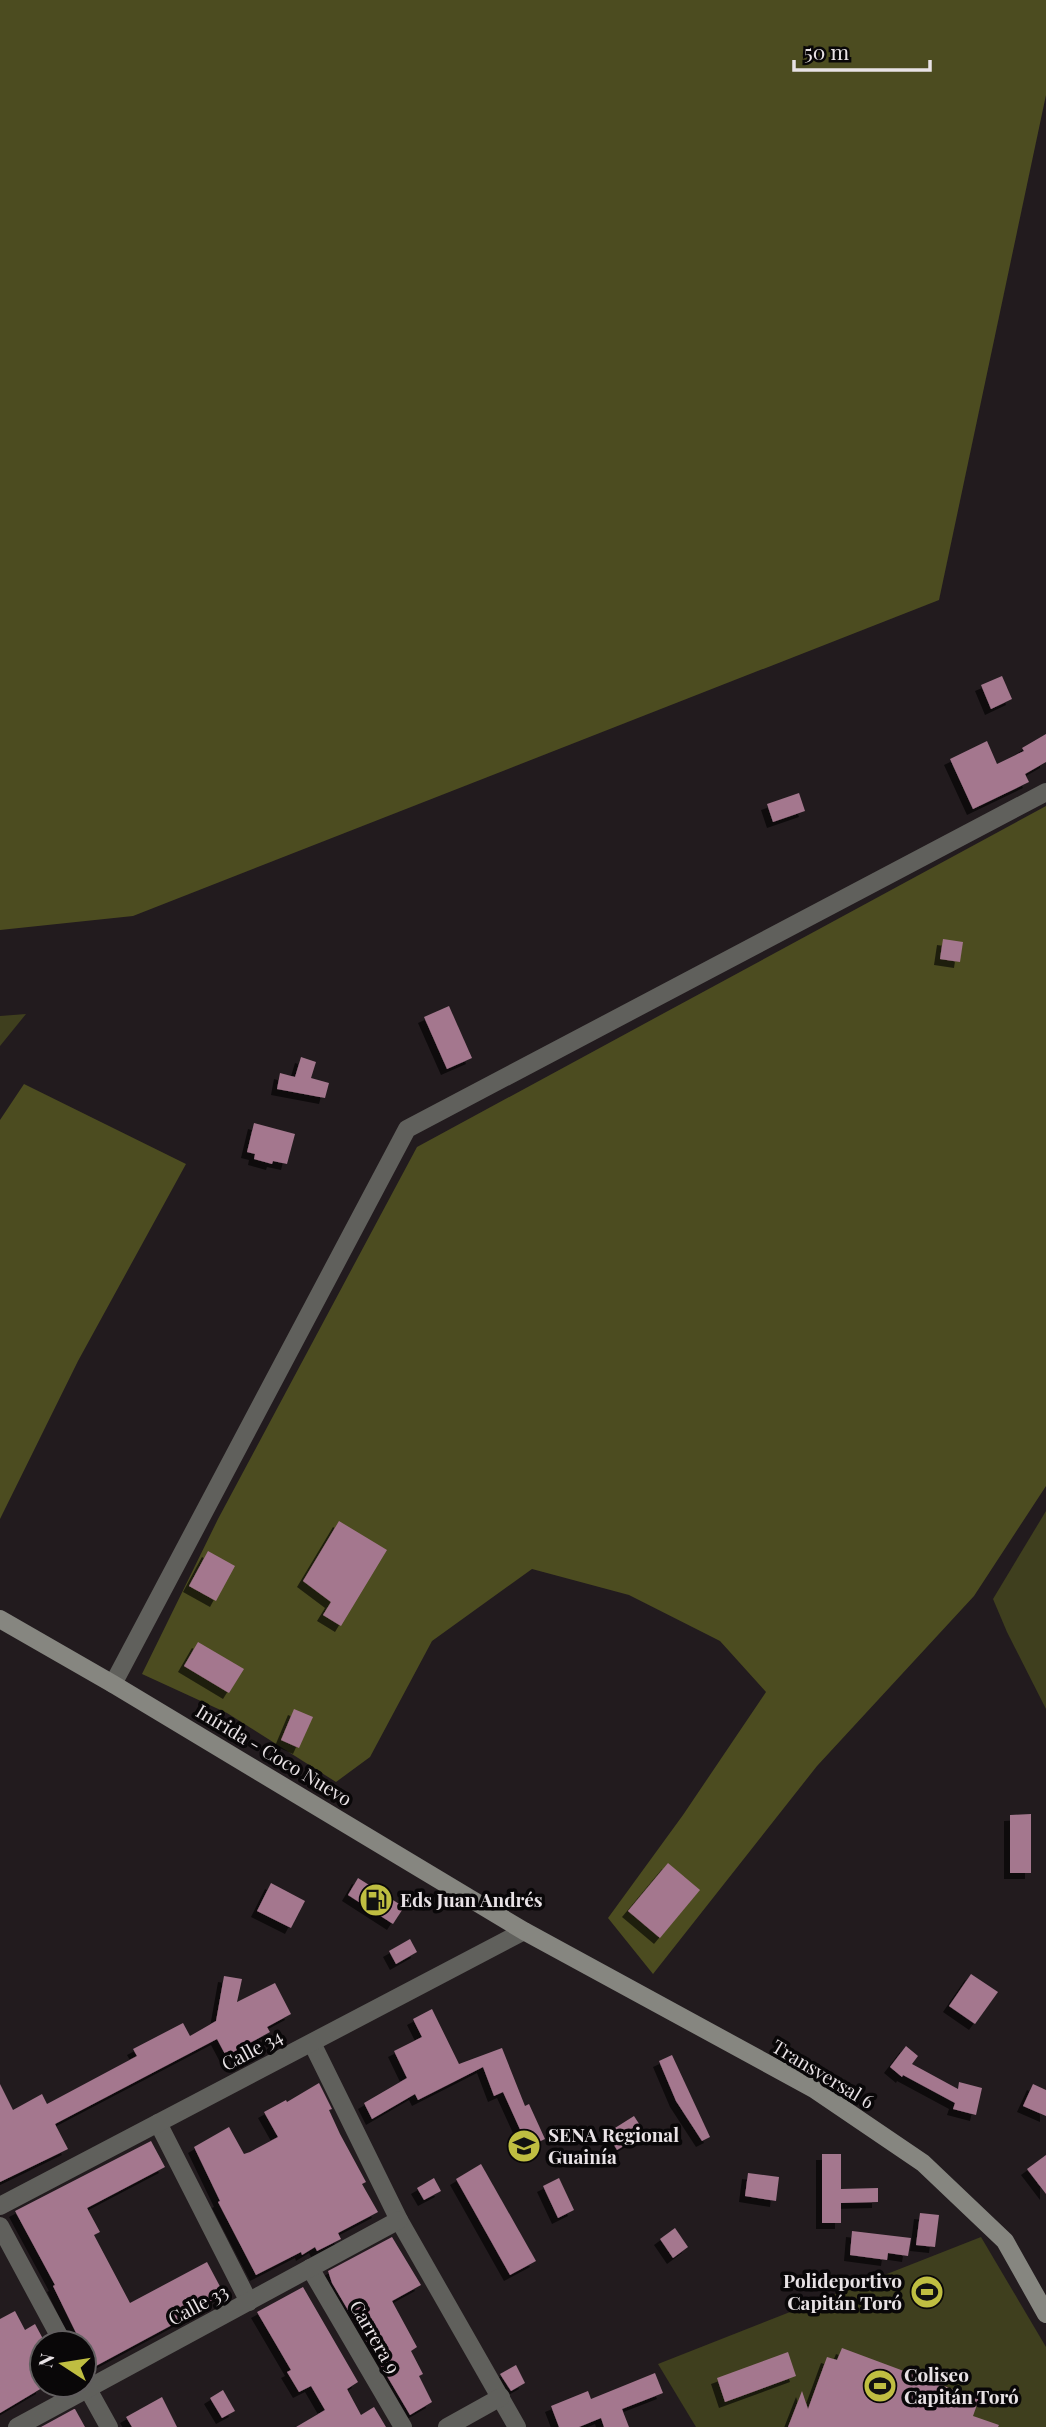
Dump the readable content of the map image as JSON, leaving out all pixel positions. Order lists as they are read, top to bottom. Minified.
{"streets":{"street":["Inírida - Coco Nuevo","Calle 34","Transversal 6","Calle 33","Carrera 9"]},"crossings":[["Inírida - Coco Nuevo","Calle 34"],["Inírida - Coco Nuevo","Transversal 6"],["Calle 34","Transversal 6"],["Calle 33","Carrera 9"]],"places":{"fuel station":["Eds Juan Andrés"],"school or university":["SENA Regional Guainía"],"sports":["Polideportivo Capitán Toró","Coliseo Capitán Toró"]},"scale_bar":"50 m","north":"left"}
